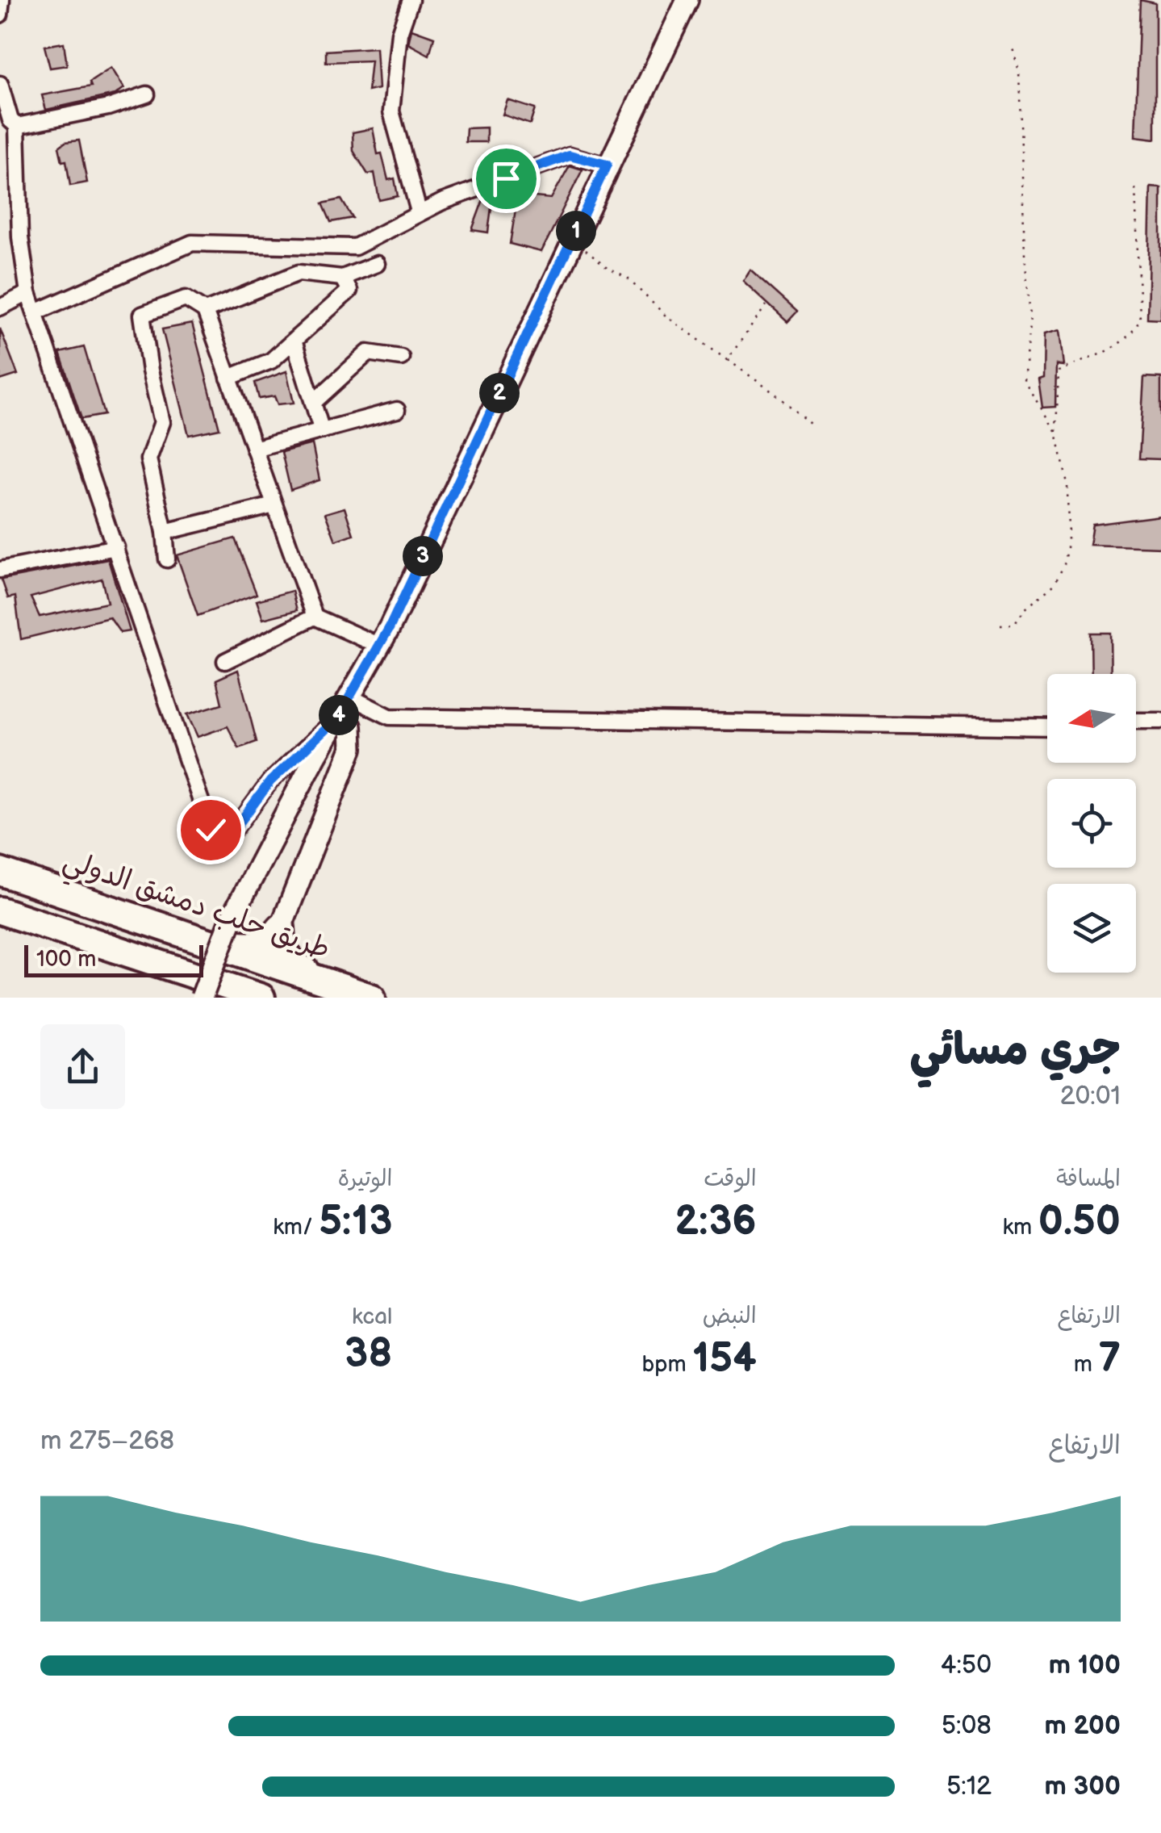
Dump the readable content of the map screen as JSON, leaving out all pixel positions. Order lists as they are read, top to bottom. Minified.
{"streets":{"highway":["طريق حلب دمشق الدولي"]},"scale_bar":"100 m","north":"left","page":{"pins":["1","2","3","4"],"scale":"100 m","heading":["جري مسائي","20:01"],"stats":[["المسافة","0.50 km"],["الوقت","2:36"],["الوتيرة","5:13 /km"],["الارتفاع","7 m"],["النبض","154 bpm"],["kcal","38"]],"chart":["الارتفاع","268–275 m"],"list":[{"name":"100 m","note":"4:50"},{"name":"200 m","note":"5:08"},{"name":"300 m","note":"5:12"}]}}
